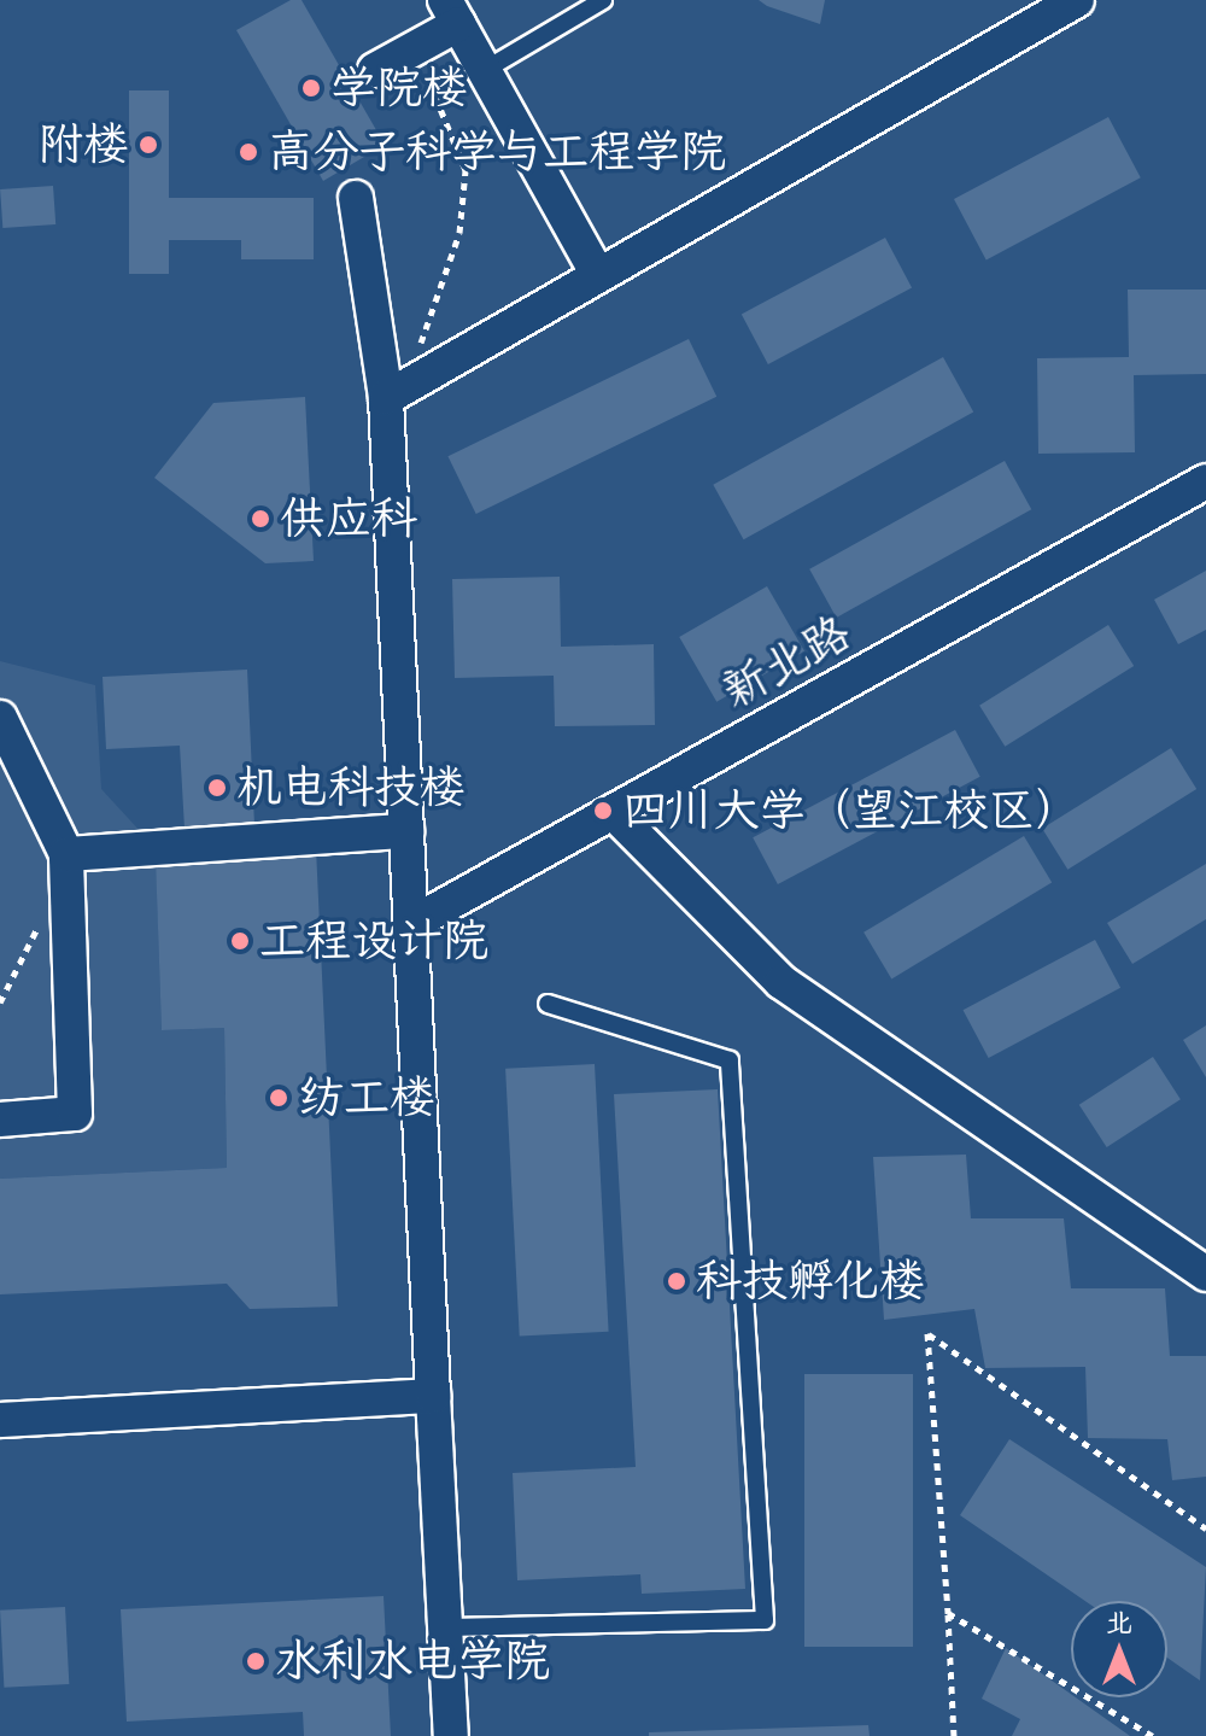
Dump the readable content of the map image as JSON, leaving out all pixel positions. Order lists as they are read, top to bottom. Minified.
{"streets":{"street":["新北路"]},"places":["学院楼","附楼","高分子科学与工程学院","供应科","机电科技楼","四川大学（望江校区）","工程设计院","纺工楼","科技孵化楼","水利水电学院"],"north":"top"}
